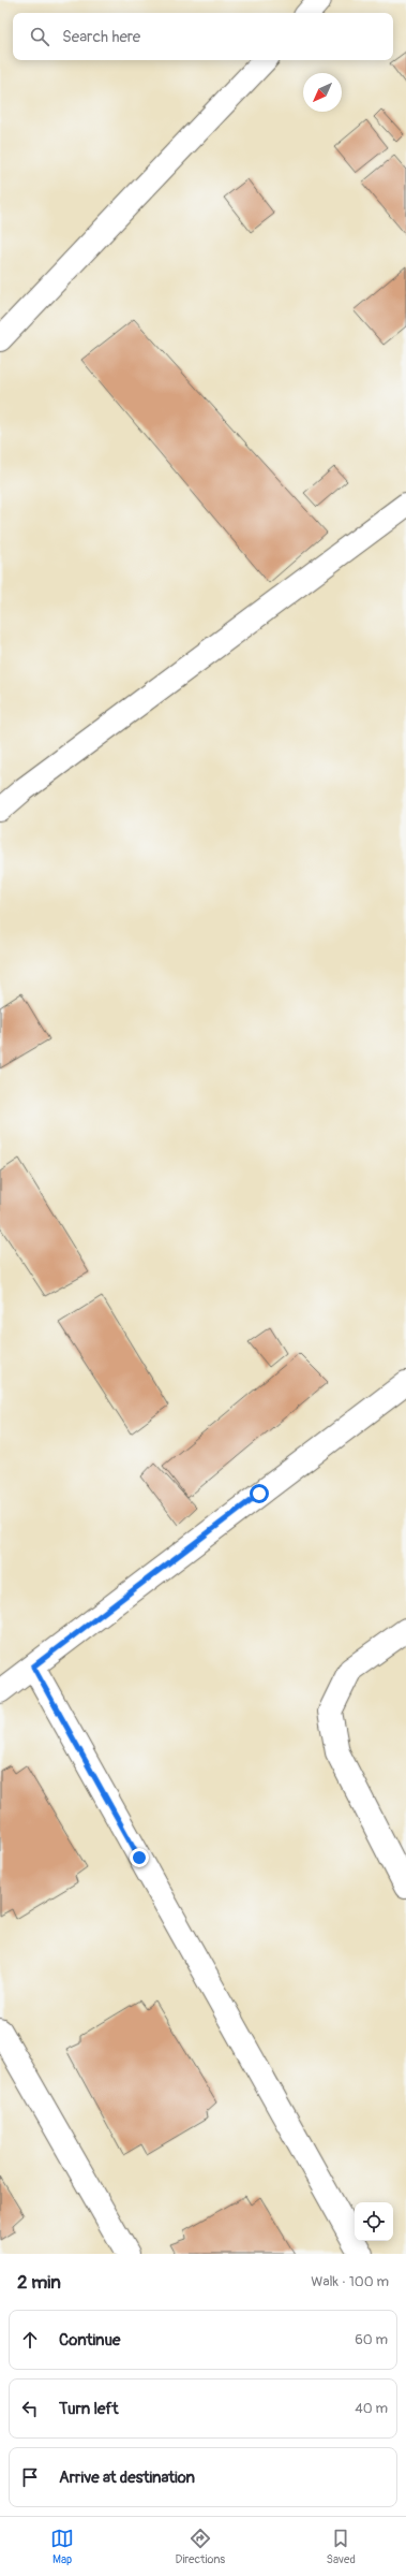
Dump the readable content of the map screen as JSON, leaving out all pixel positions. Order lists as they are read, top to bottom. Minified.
{"north":"bottom left","page":{"search":"Search here","heading":["2 min","Walk · 100 m"],"list":[["Continue","60 m"],["Turn left","40 m"],"Arrive at destination"],"nav":["Map","Directions","Saved"]}}
